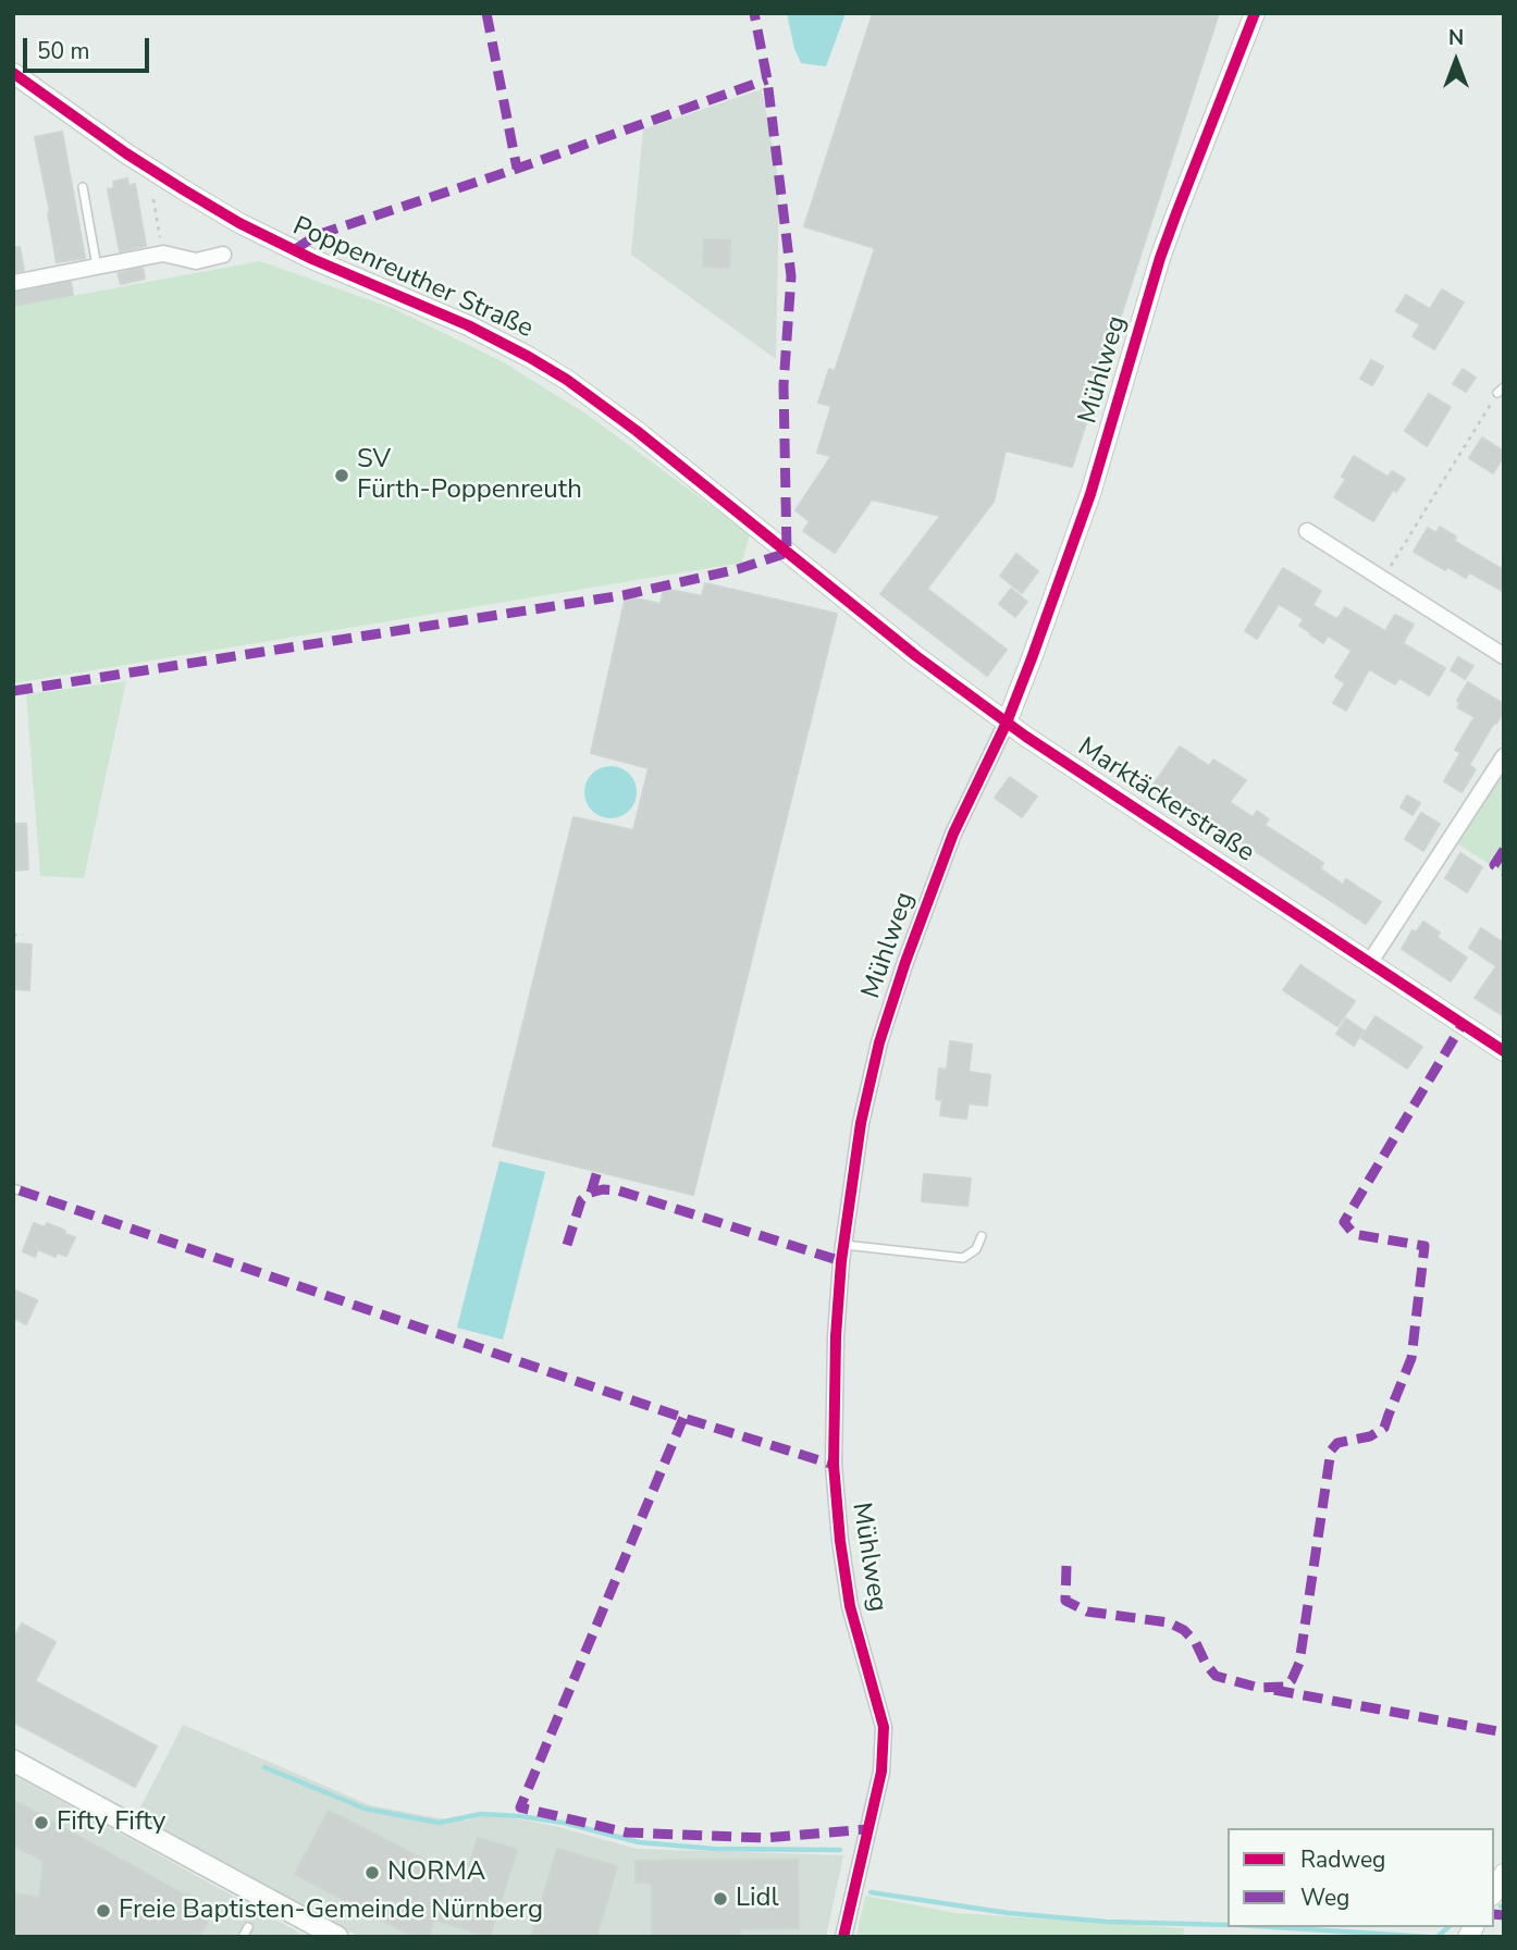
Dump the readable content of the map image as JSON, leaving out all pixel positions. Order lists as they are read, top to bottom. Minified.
{"streets":{"street":["Poppenreuther Straße","Mühlweg","Marktäckerstraße"]},"crossings":[["Poppenreuther Straße","Marktäckerstraße"],["Mühlweg","Marktäckerstraße"]],"places":["SV Fürth-Poppenreuth","Fifty Fifty","NORMA","Lidl","Freie Baptisten-Gemeinde Nürnberg"],"legend":["Radweg","Weg"],"scale_bar":"50 m","north":"top"}
